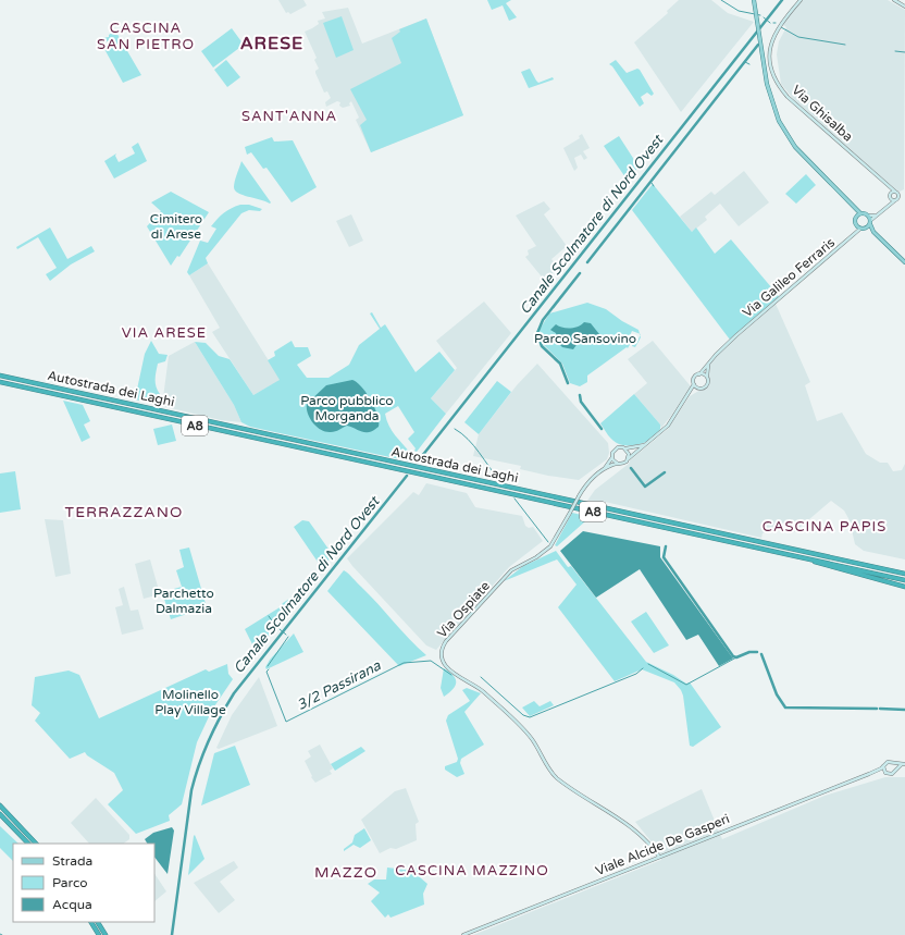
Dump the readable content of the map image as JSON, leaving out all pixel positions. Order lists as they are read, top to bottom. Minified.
{"streets":{"highway":["Autostrada dei Laghi","A8"],"street":["Via Ghisalba","Via Galileo Ferraris","Via Ospiate","Viale Alcide De Gasperi"]},"crossings":[["Via Ospiate","Viale Alcide De Gasperi"]],"districts":["CASCINA SAN PIETRO","ARESE","SANT'ANNA","VIA ARESE","TERRAZZANO","CASCINA PAPIS","CASCINA MAZZINO","MAZZO"],"water":["Canale Scolmatore di Nord Ovest","3/2 Passirana"],"parks":["Cimitero di Arese","Parco Sansovino","Parco pubblico Morganda","Parchetto Dalmazia","Molinello Play Village"],"legend":["Strada","Parco","Acqua"]}
